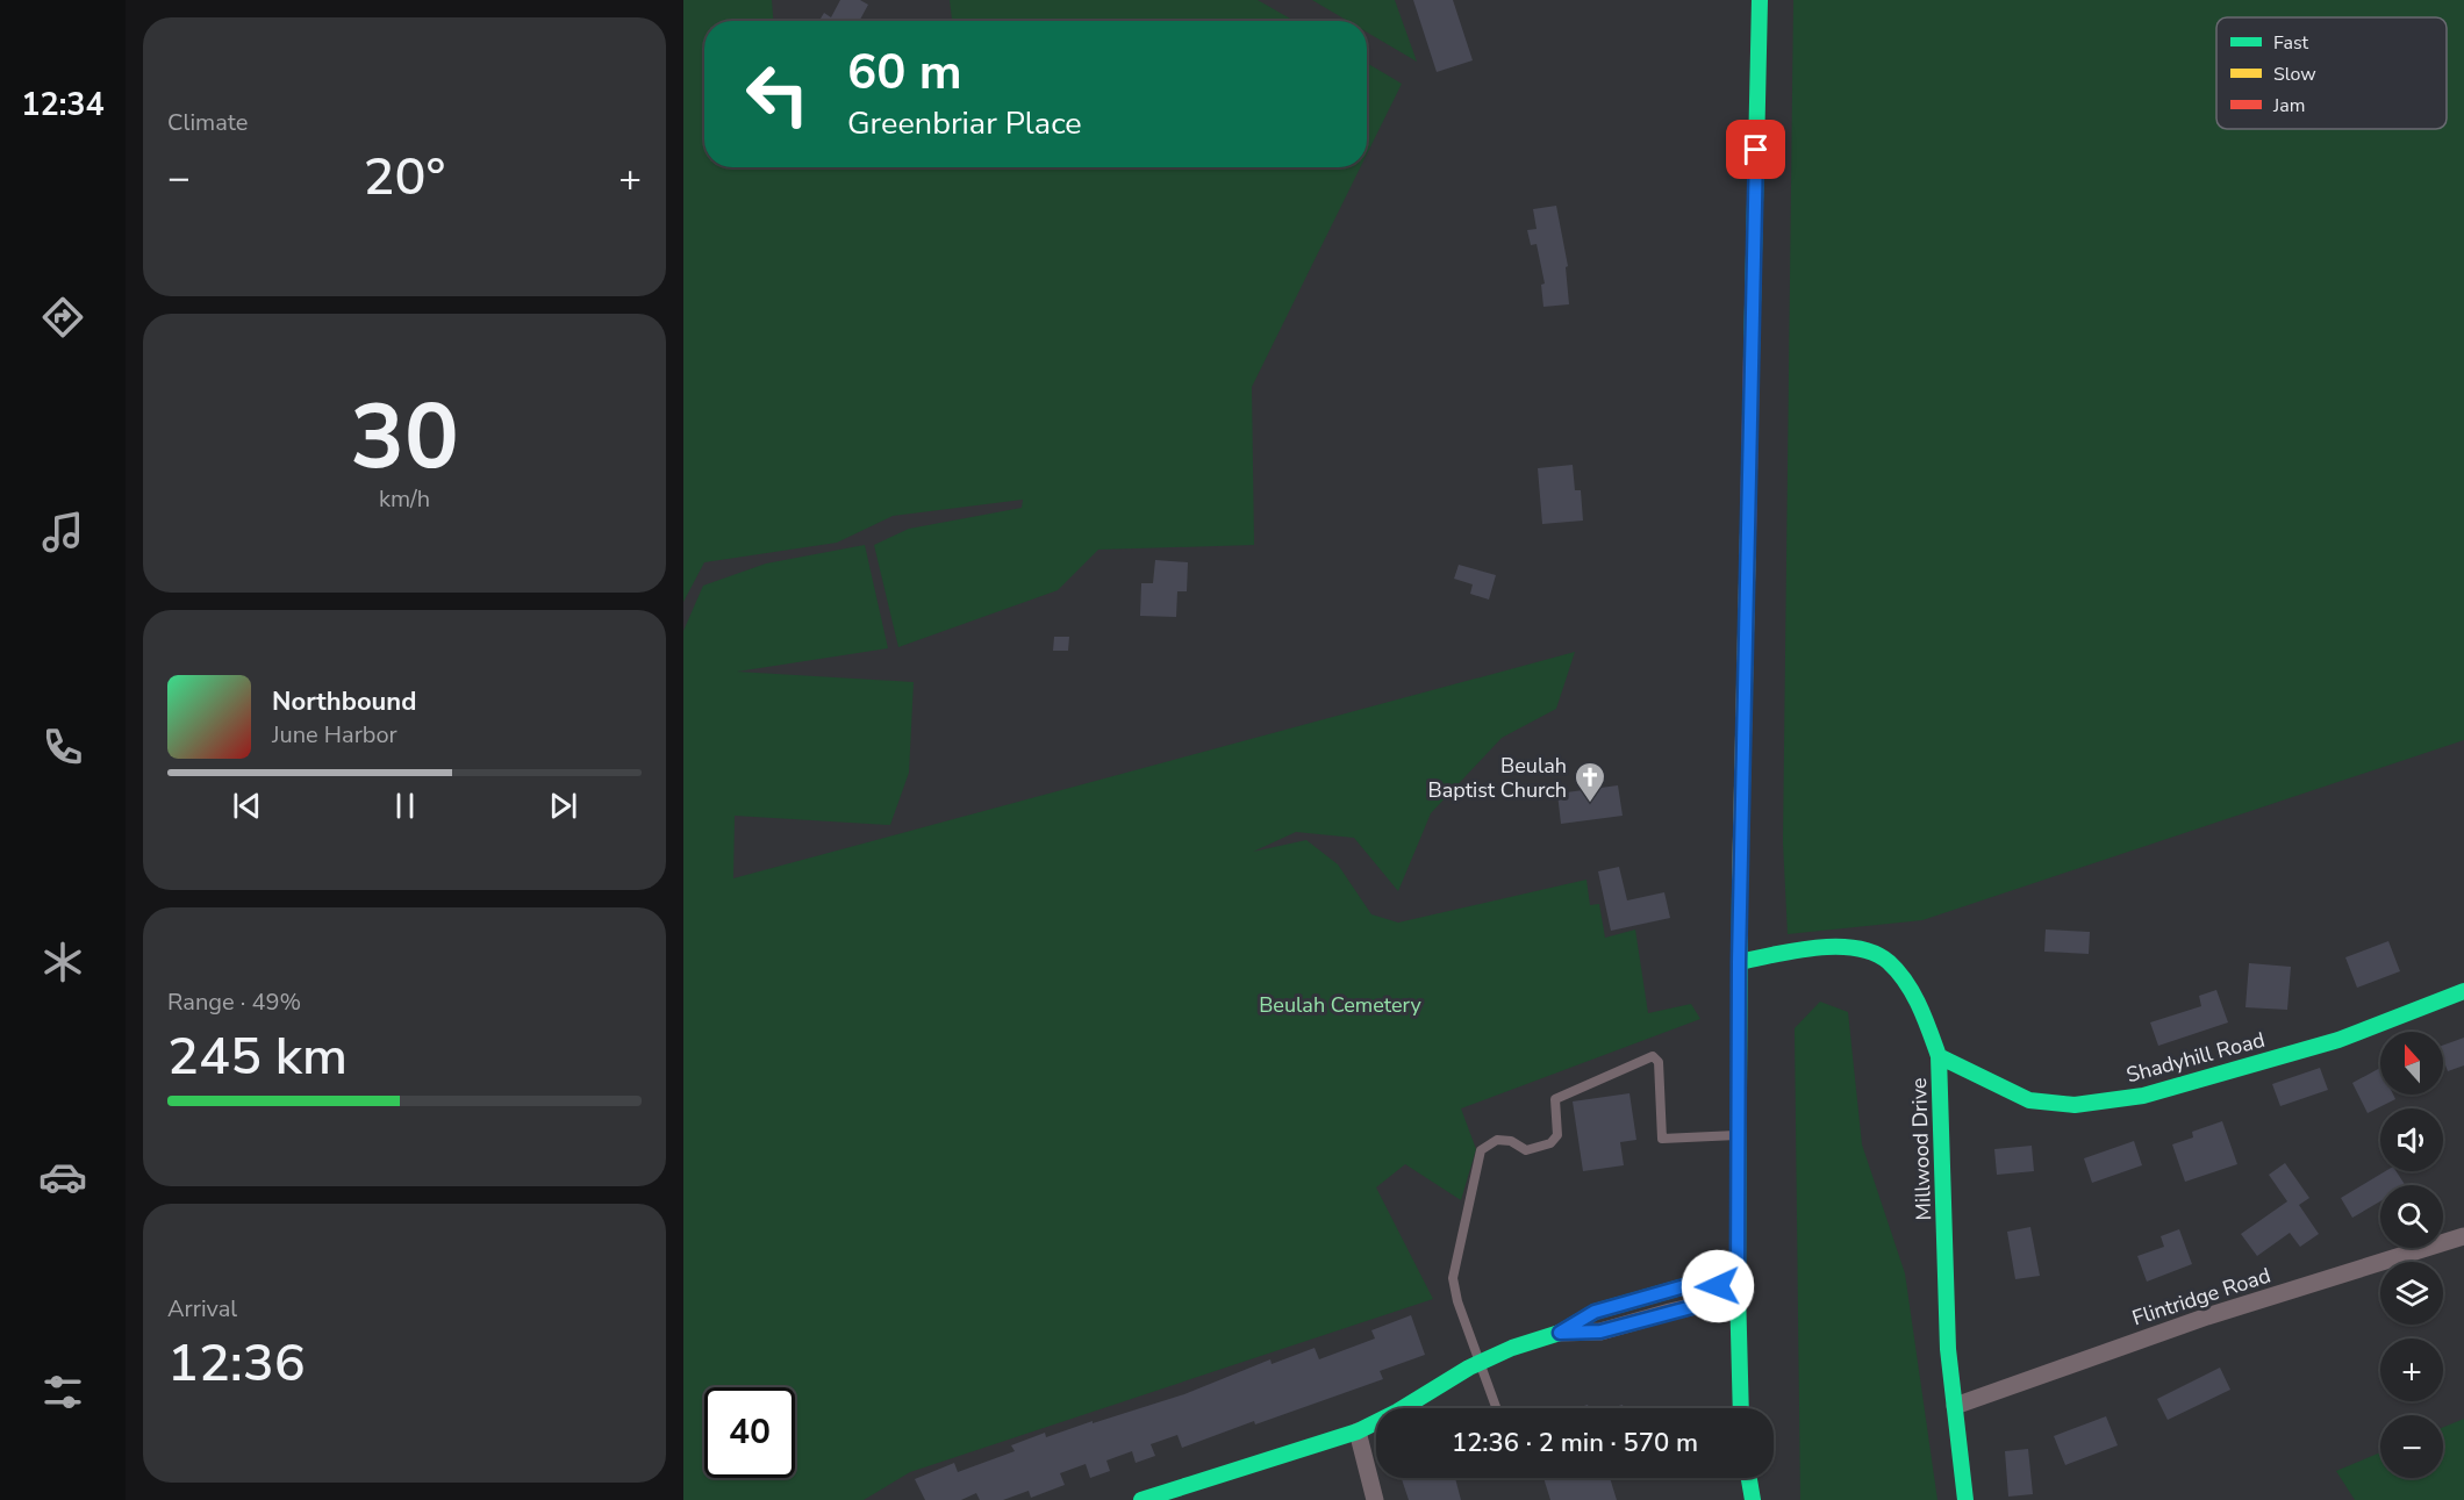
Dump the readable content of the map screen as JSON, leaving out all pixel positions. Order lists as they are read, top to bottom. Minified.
{"streets":{"street":["Shadyhill Road","Millwood Drive","Flintridge Road"]},"crossings":[["Shadyhill Road","Millwood Drive"],["Millwood Drive","Flintridge Road"]],"parks":["Beulah Cemetery"],"places":{"church":["Beulah Baptist Church"]},"legend":["Fast","Slow","Jam"],"north":"top","page":{"tabs":"12:34","tile":["Climate",["30","km/h"],["Range · 49%","245 km"],["Arrival","12:36"]],"turn":["60 m","Greenbriar Place"],"heat":["−","20°","+"],"song":["Northbound","June Harbor"],"map_buttons":["+","−"],"limit":"40","trip":"12:36 · 2 min · 570 m"}}
